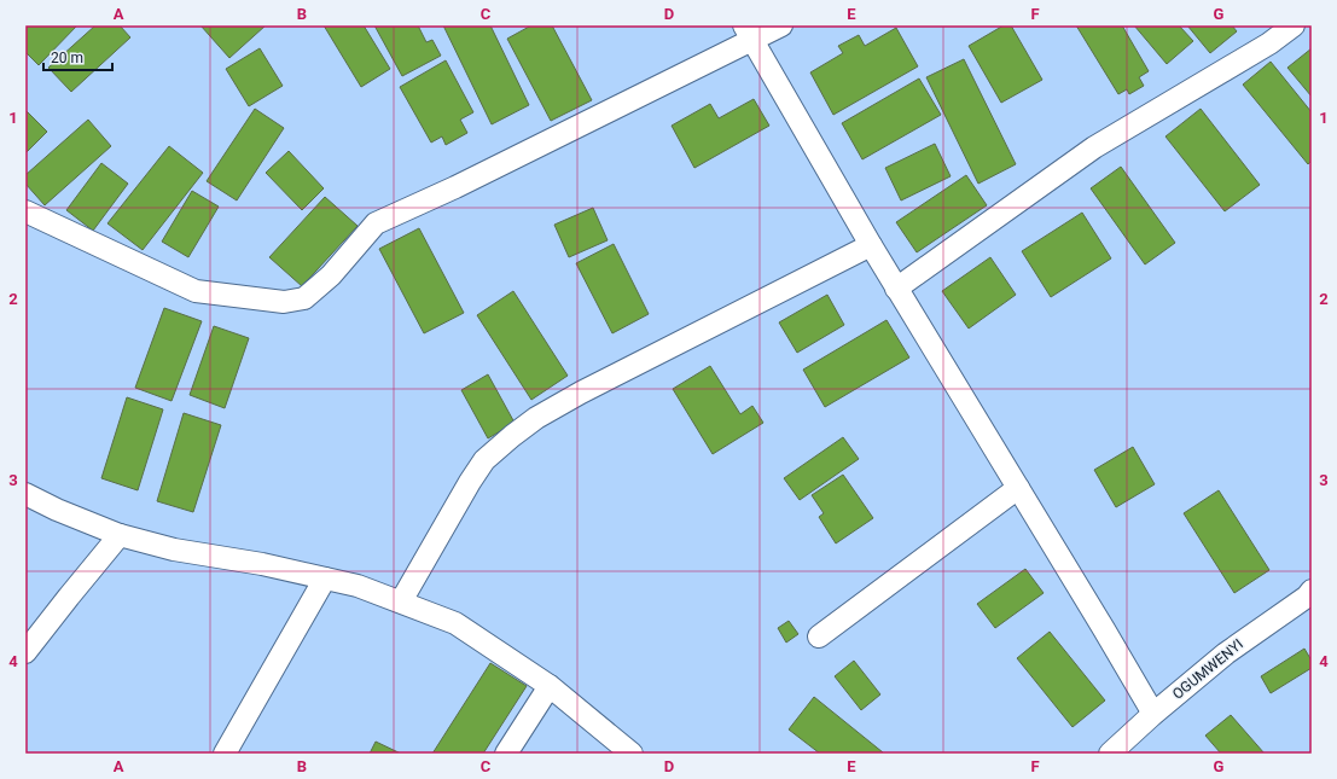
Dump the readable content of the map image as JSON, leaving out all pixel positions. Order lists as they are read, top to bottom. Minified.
{"streets":{"street":["OGUMWENYI"]},"scale_bar":"20 m","grid":{"columns":["A","B","C","D","E","F","G"],"rows":["1","2","3","4"]}}
